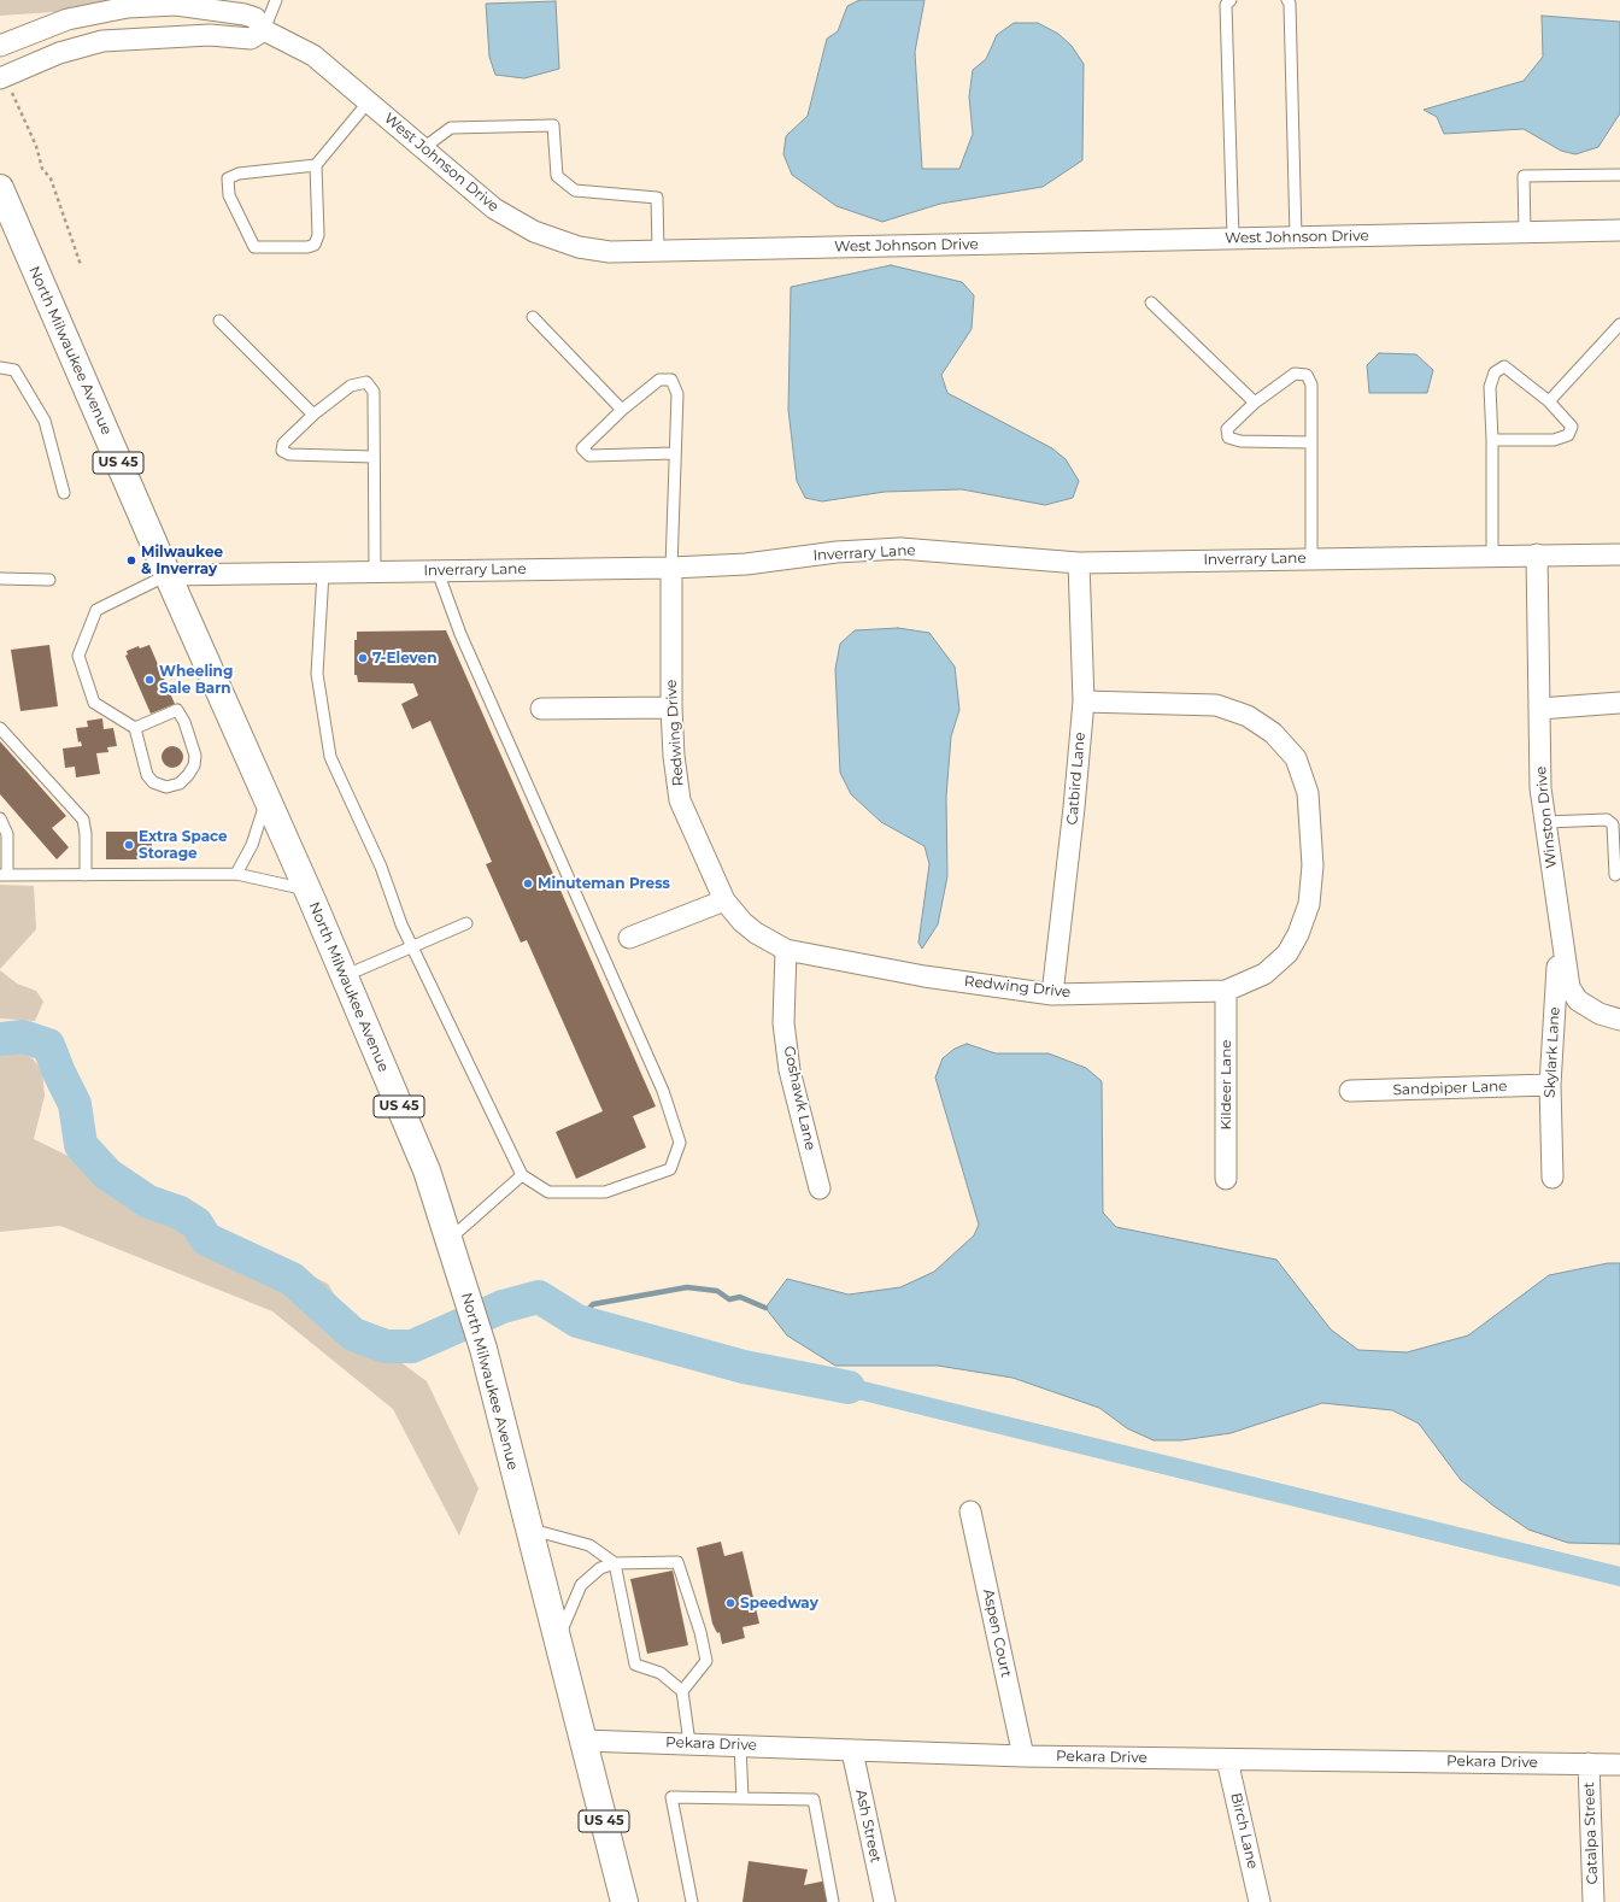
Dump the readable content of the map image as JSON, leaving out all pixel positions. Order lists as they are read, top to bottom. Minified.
{"streets":{"main road":["North Milwaukee Avenue","US 45"],"street":["West Johnson Drive","Inverrary Lane","Redwing Drive","Catbird Lane","Winston Drive","Skylark Lane","Kildeer Lane","Sandpiper Lane","Goshawk Lane","Aspen Court","Pekara Drive","Ash Street","Birch Lane","Catalpa Street"]},"crossings":[["North Milwaukee Avenue","Inverrary Lane"],["North Milwaukee Avenue","Pekara Drive"],["Inverrary Lane","Redwing Drive"],["Inverrary Lane","Catbird Lane"],["Inverrary Lane","Winston Drive"],["Redwing Drive","Catbird Lane"],["Redwing Drive","Kildeer Lane"],["Redwing Drive","Goshawk Lane"],["Winston Drive","Skylark Lane"],["Skylark Lane","Sandpiper Lane"],["Aspen Court","Pekara Drive"],["Pekara Drive","Ash Street"],["Pekara Drive","Birch Lane"],["Pekara Drive","Catalpa Street"]],"places":["Milwaukee & Inverray","7-Eleven","Wheeling Sale Barn","Extra Space Storage","Minuteman Press","Speedway"]}
